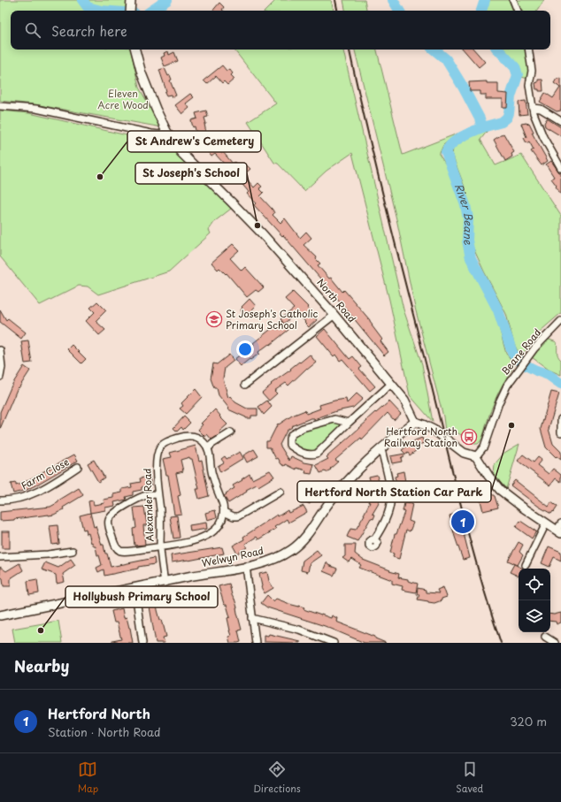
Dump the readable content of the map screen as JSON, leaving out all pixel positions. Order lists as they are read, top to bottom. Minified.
{"streets":{"main road":["North Road","Welwyn Road"],"street":["Beane Road","Farm Close","Alexander Road"]},"crossings":[["North Road","Welwyn Road"],["Alexander Road","Welwyn Road"]],"water":["River Beane"],"parks":["Eleven Acre Wood"],"places":{"other":["St Andrew's Cemetery","St Joseph's School","Hertford North Station Car Park","Hollybush Primary School"],"school or university":["St Joseph's Catholic Primary School"],"bus stop":["Hertford North Railway Station"]},"page":{"search":"Search here","pins":"1","heading":"Nearby","list":[{"mark":"1","name":"Hertford North","note":"Station · North Road","value":"320 m"}],"nav":["Map","Directions","Saved"]}}
